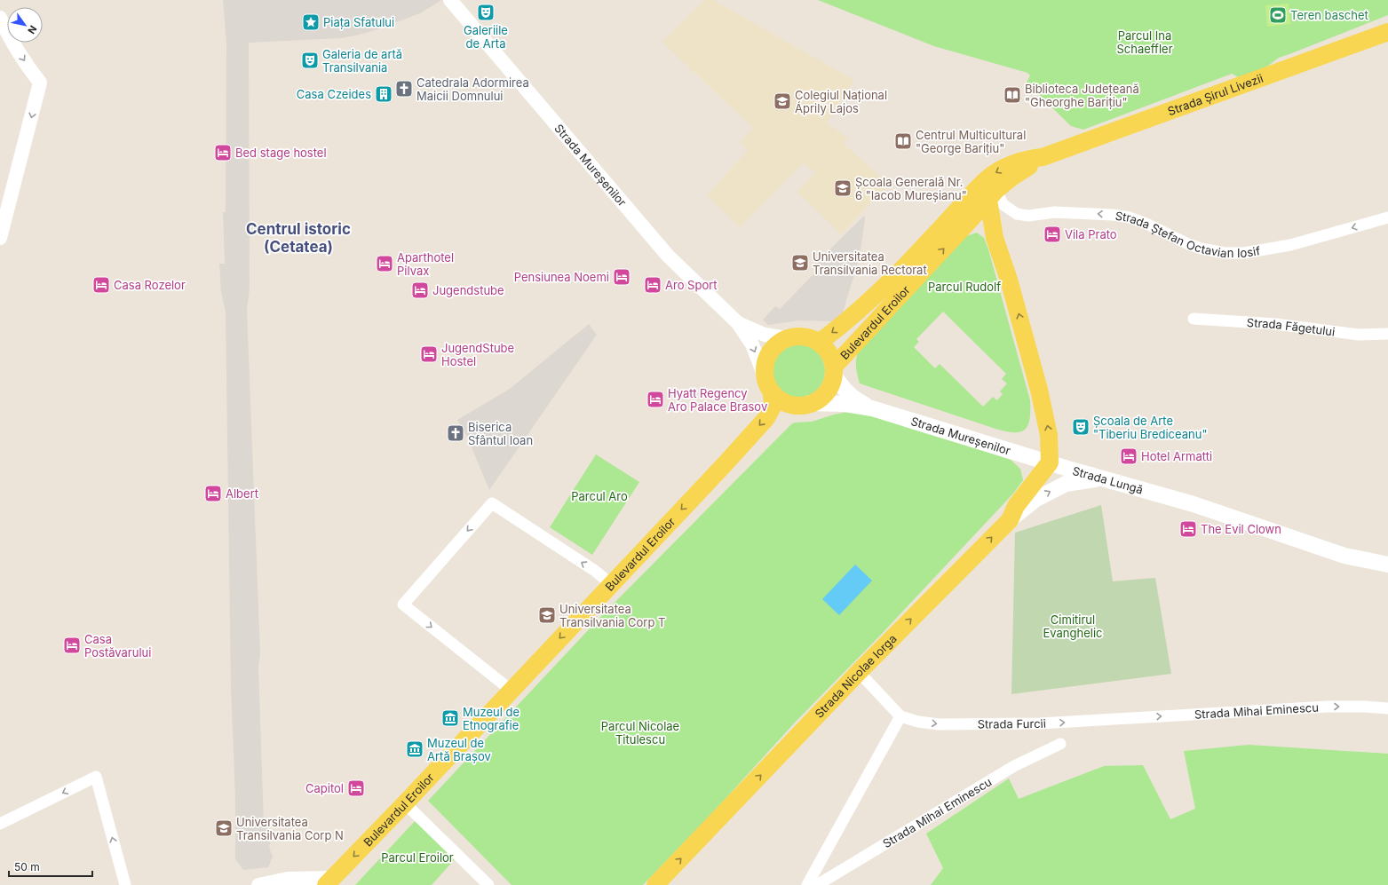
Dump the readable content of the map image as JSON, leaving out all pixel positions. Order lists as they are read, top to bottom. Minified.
{"streets":{"main road":["Strada Șirul Livezii","Strada Mureșenilor","Bulevardul Eroilor","Strada Lungă","Strada Nicolae Iorga"],"street":["Strada Ștefan Octavian Iosif","Strada Făgetului","Strada Mihai Eminescu","Strada Furcii"]},"crossings":[["Strada Șirul Livezii","Strada Ștefan Octavian Iosif"],["Strada Șirul Livezii","Bulevardul Eroilor"],["Strada Mureșenilor","Bulevardul Eroilor"],["Strada Mureșenilor","Strada Lungă"],["Strada Mureșenilor","Strada Nicolae Iorga"],["Strada Ștefan Octavian Iosif","Bulevardul Eroilor"],["Strada Lungă","Strada Nicolae Iorga"],["Strada Mihai Eminescu","Strada Furcii"]],"one_way":["Strada Ștefan Octavian Iosif","Strada Nicolae Iorga","Strada Mihai Eminescu","Strada Furcii"],"districts":["Centrul istoric (Cetatea)"],"parks":["Parcul Ina Schaeffler","Parcul Rudolf","Parcul Aro","Cimitirul Evanghelic","Parcul Nicolae Titulescu","Parcul Eroilor"],"places":{"theatre":["Galeriile de Arta","Galeria de artă Transilvania","Școala de Arte \"Tiberiu Brediceanu\""],"sports":["Teren baschet"],"place":["Piața Sfatului"],"church":["Catedrala Adormirea Maicii Domnului","Biserica Sfântul Ioan"],"building":["Casa Czeides"],"library":["Biblioteca Județeană \"Gheorghe Barițiu\"","Centrul Multicultural \"George Barițiu\""],"school or university":["Colegiul Național Áprily Lajos","Școala Generală Nr. 6 \"Iacob Mureșianu\"","Universitatea Transilvania Rectorat","Universitatea Transilvania Corp T","Universitatea Transilvania Corp N"],"hotel":["Bed stage hostel","Vila Prato","Aparthotel Pilvax","Pensiunea Noemi","Casa Rozelor","Aro Sport","Jugendstube","JugendStube Hostel","Hyatt Regency Aro Palace Brasov","Hotel Armatti","Albert","The Evil Clown","Casa Postăvarului","Capitol"],"museum":["Muzeul de Etnografie","Muzeul de Artă Brașov"]},"scale_bar":"50 m","north":"bottom right"}
